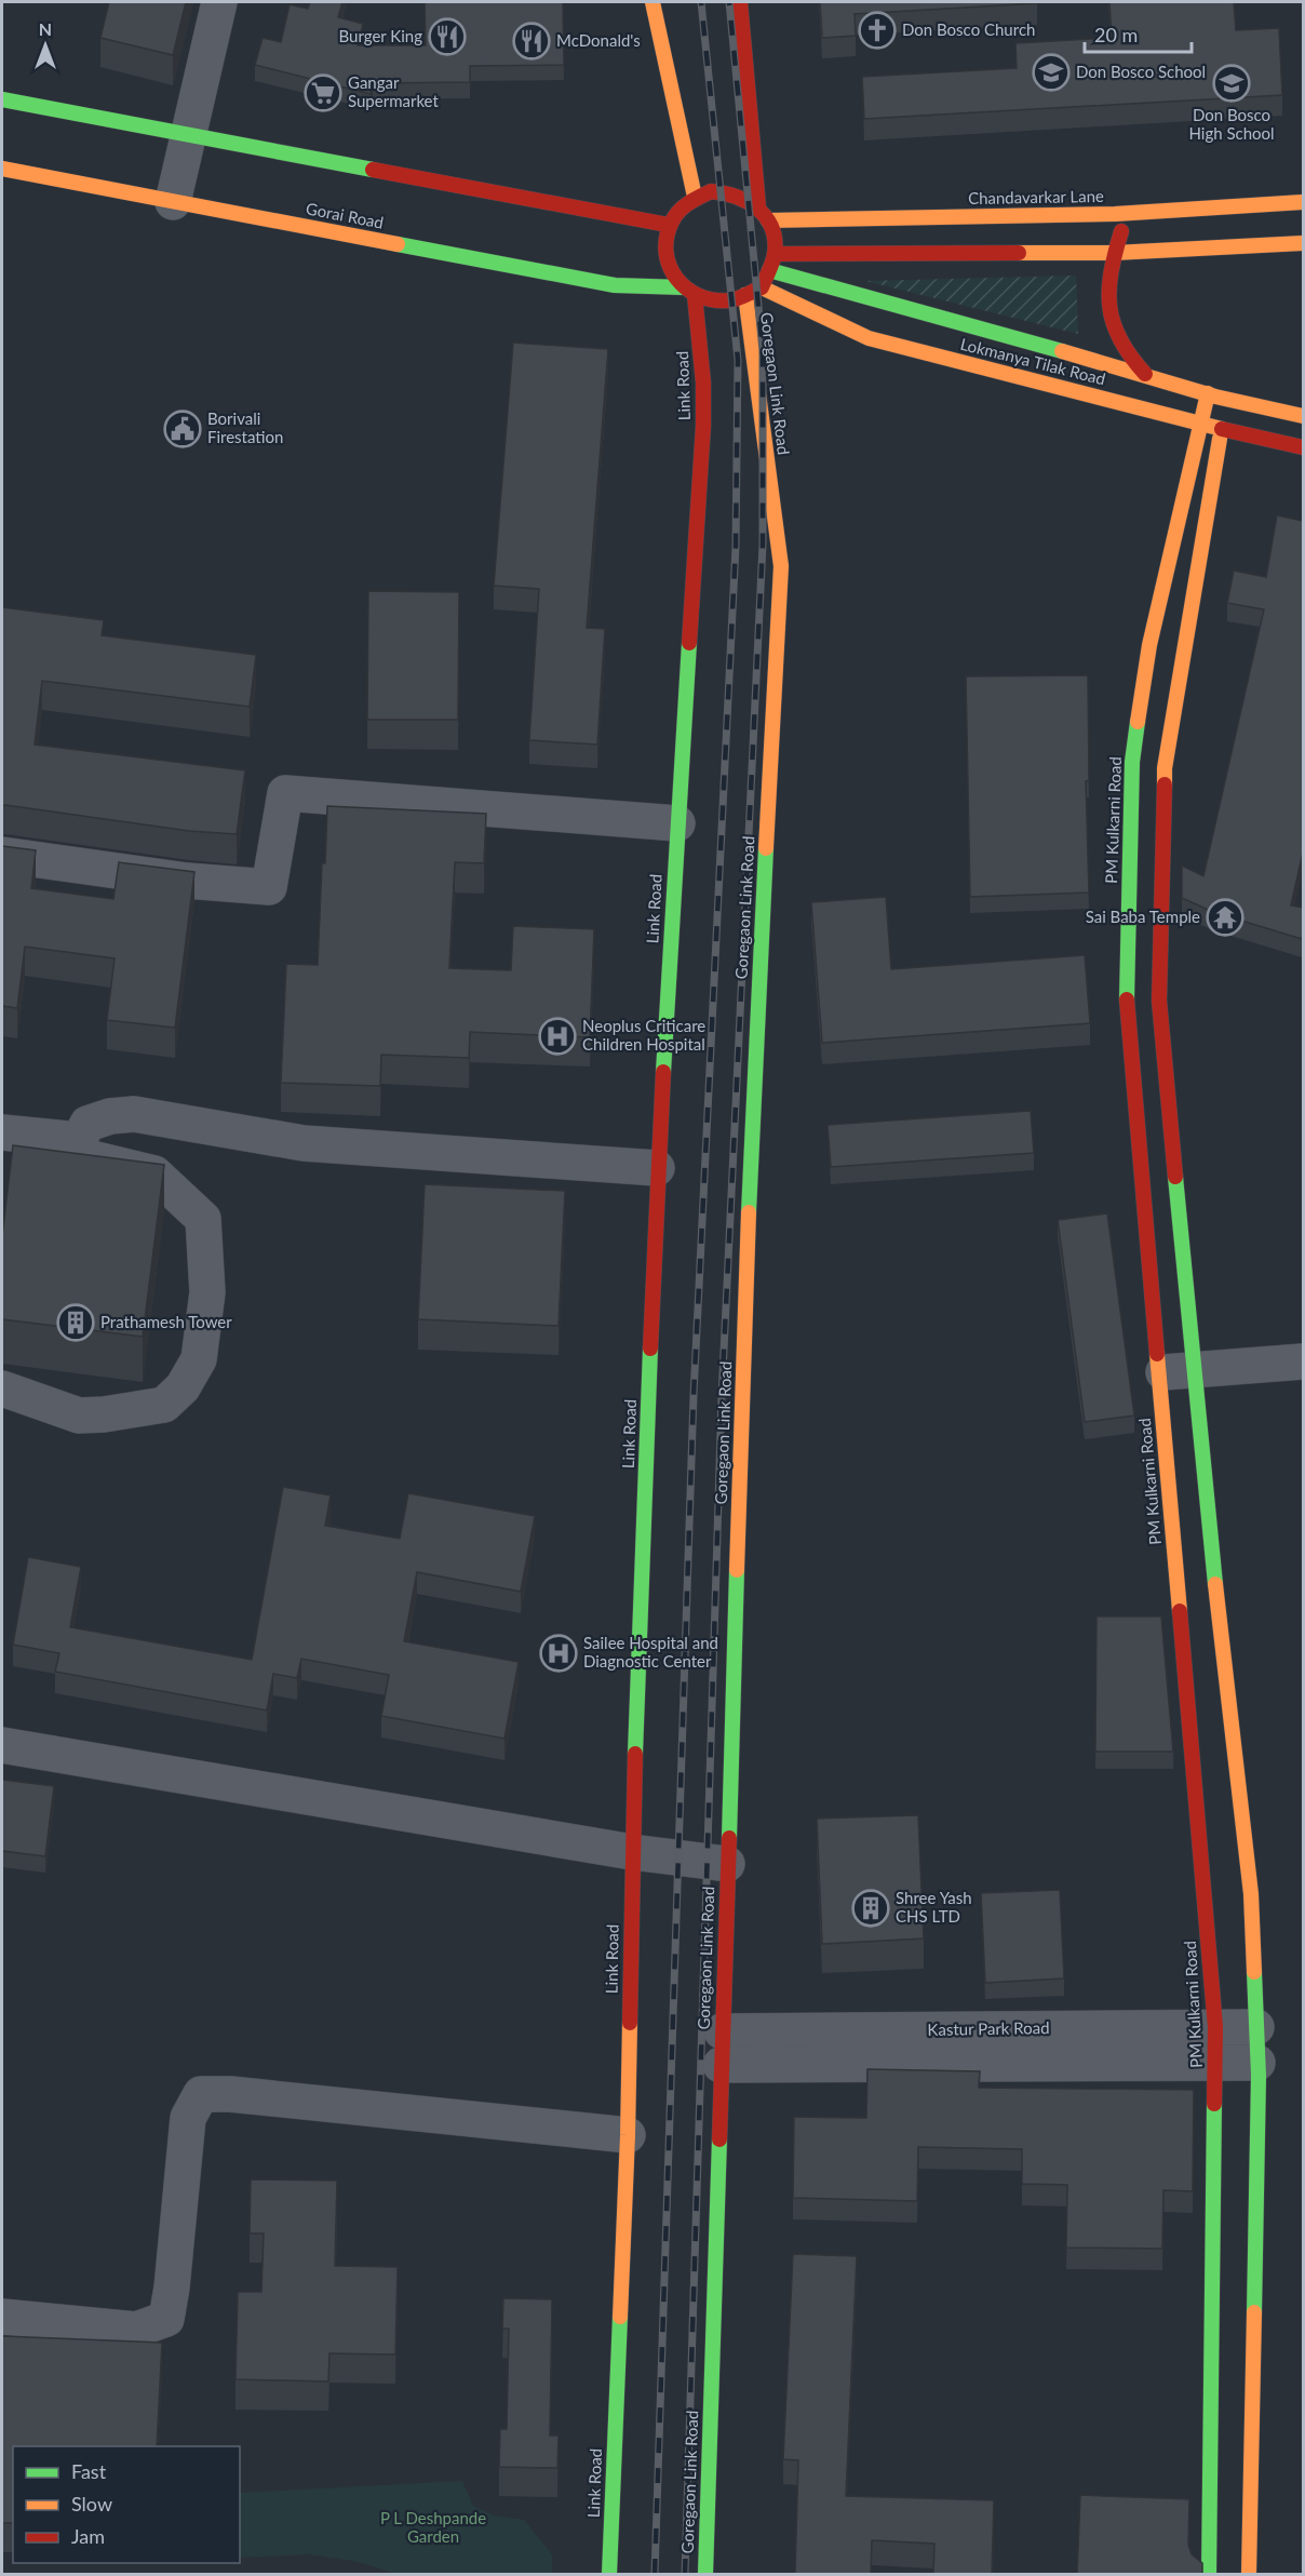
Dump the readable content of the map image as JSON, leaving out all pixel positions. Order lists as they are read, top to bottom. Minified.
{"streets":{"main road":["Chandavarkar Lane","Gorai Road","Lokmanya Tilak Road","Goregaon Link Road","Link Road","PM Kulkarni Road"],"street":["Kastur Park Road"]},"crossings":[["Chandavarkar Lane","Gorai Road"],["Chandavarkar Lane","Lokmanya Tilak Road"],["Chandavarkar Lane","Goregaon Link Road"],["Chandavarkar Lane","Link Road"],["Gorai Road","Lokmanya Tilak Road"],["Gorai Road","Goregaon Link Road"],["Gorai Road","Link Road"],["Lokmanya Tilak Road","Goregaon Link Road"],["Lokmanya Tilak Road","Link Road"],["Lokmanya Tilak Road","PM Kulkarni Road"],["Goregaon Link Road","Link Road"],["Goregaon Link Road","Kastur Park Road"],["PM Kulkarni Road","Kastur Park Road"]],"parks":["P L Deshpande Garden"],"places":{"church":["Don Bosco Church"],"restaurant":["Burger King","McDonald's"],"school or university":["Don Bosco School","Don Bosco High School"],"supermarket":["Gangar Supermarket"],"public building":["Borivali Firestation"],"temple":["Sai Baba Temple"],"hospital":["Neoplus Criticare Children Hospital","Sailee Hospital and Diagnostic Center"],"building":["Prathamesh Tower","Shree Yash CHS LTD"]},"legend":["Fast","Slow","Jam"],"scale_bar":"20 m","north":"top"}
